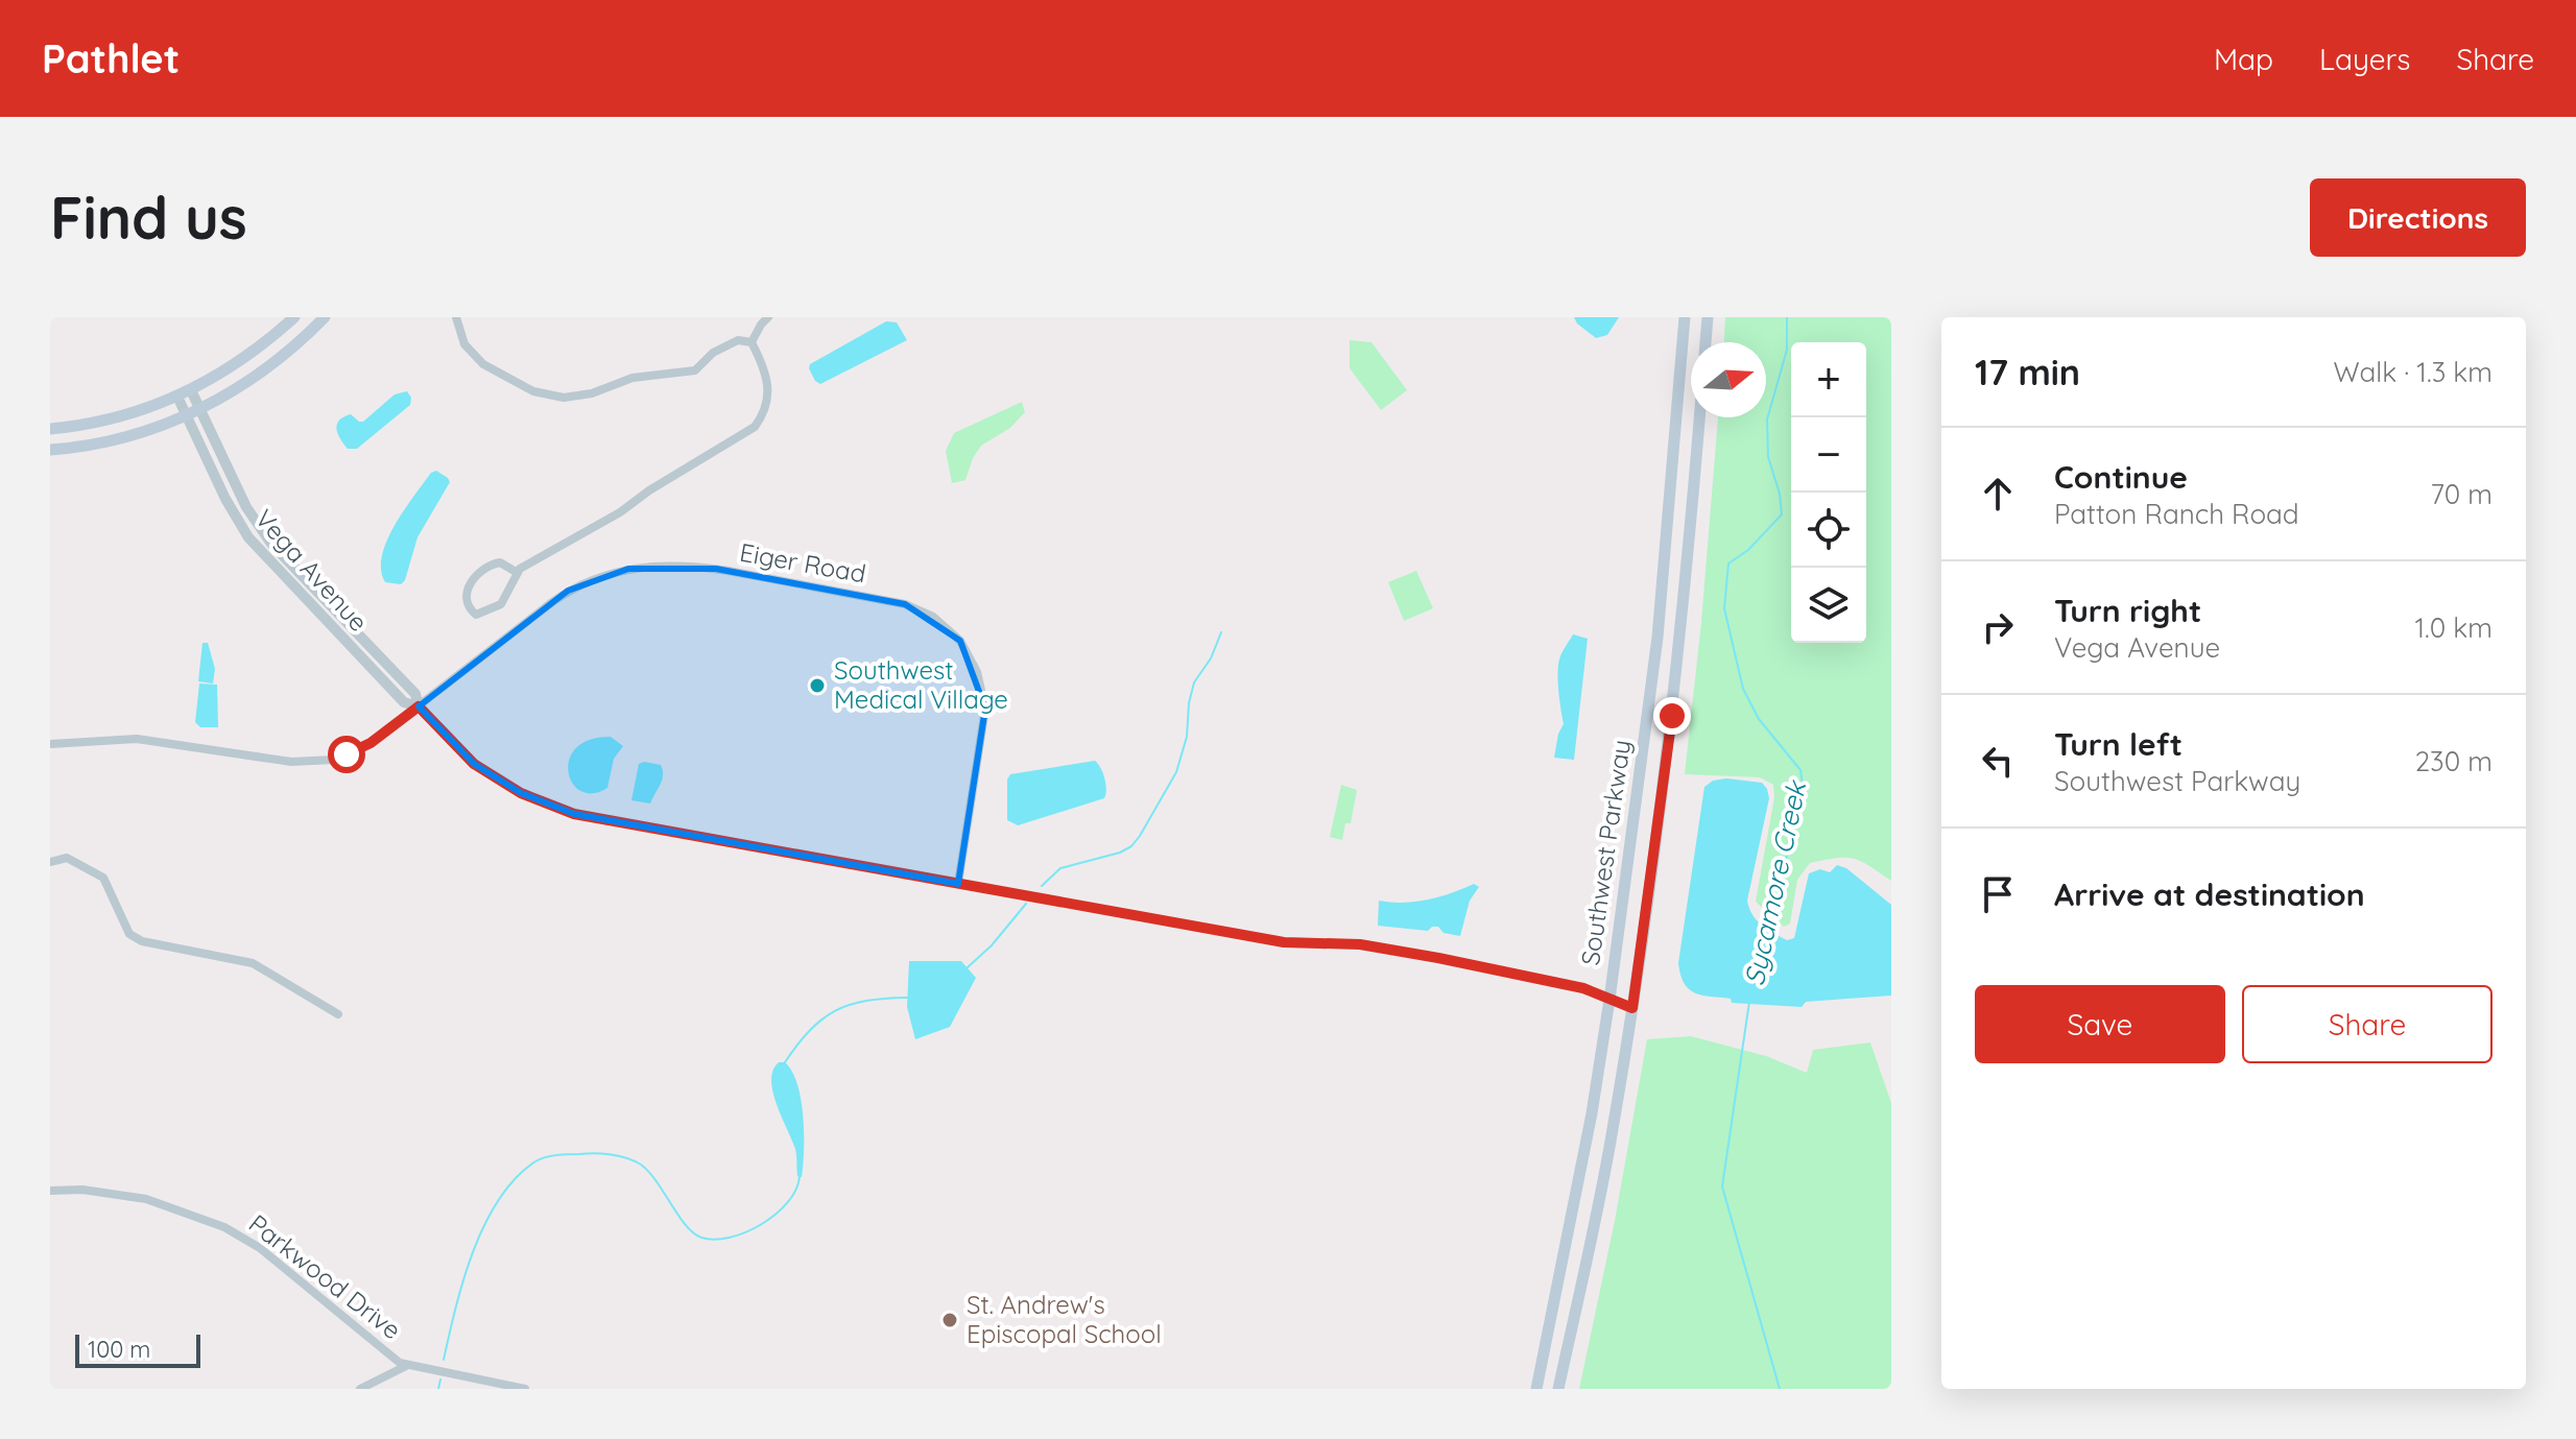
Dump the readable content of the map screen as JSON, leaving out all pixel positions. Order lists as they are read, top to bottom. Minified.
{"streets":{"main road":["Southwest Parkway"],"street":["Eiger Road","Vega Avenue","Parkwood Drive"]},"crossings":[["Eiger Road","Vega Avenue"],["Vega Avenue","Southwest Parkway"]],"water":["Sycamore Creek"],"places":["Southwest Medical Village","St. Andrew's Episcopal School"],"scale_bar":"100 m","north":"right","page":{"header":"Pathlet","nav":["Map","Layers","Share"],"buttons":["Directions",["Save","Share"]],"title":"Find us","heading":["17 min","Walk · 1.3 km"],"map_buttons":["+","−"],"list":[["Continue","Patton Ranch Road","70 m"],["Turn right","Vega Avenue","1.0 km"],["Turn left","Southwest Parkway","230 m"],"Arrive at destination"],"scale":"100 m"}}
